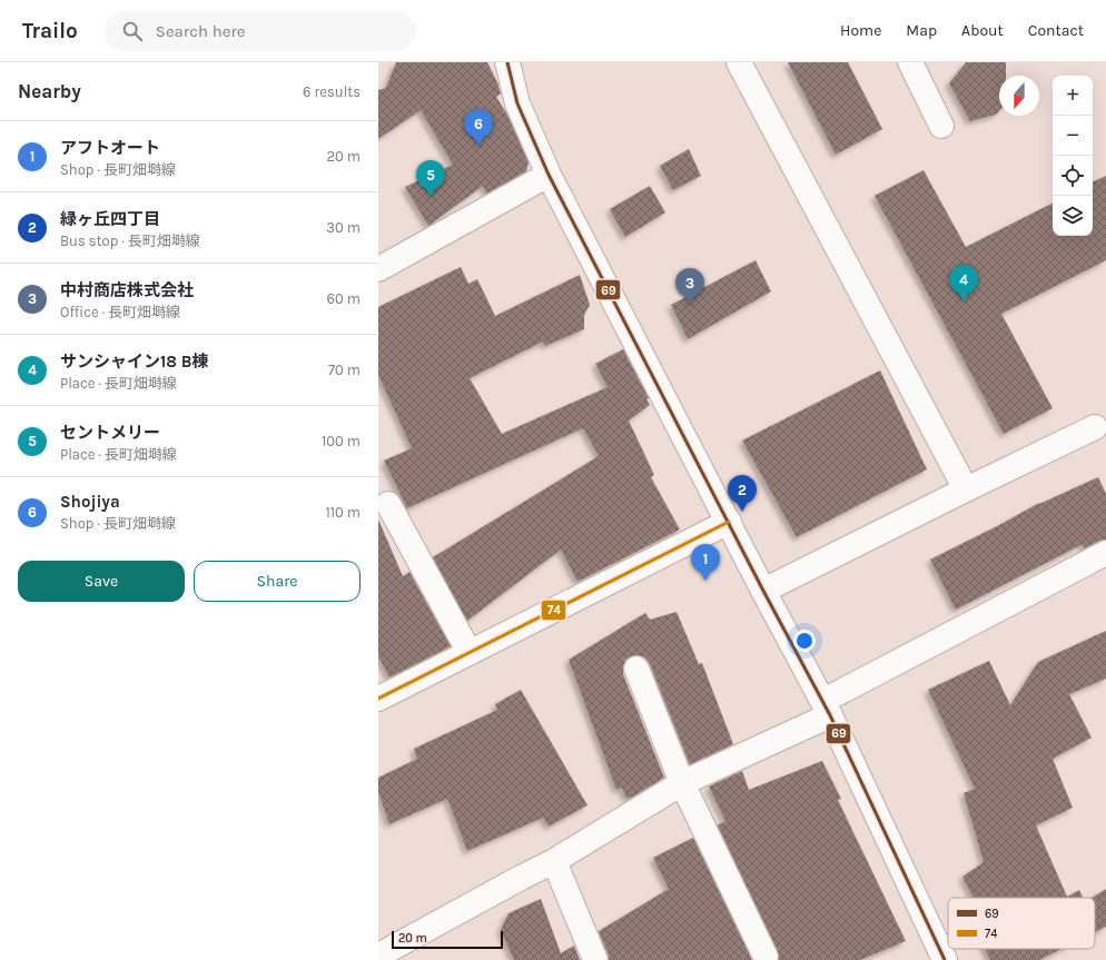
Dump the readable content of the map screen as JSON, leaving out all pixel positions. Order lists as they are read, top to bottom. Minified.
{"lines":["transit line 69","transit line 74"],"legend":["69","74"],"scale_bar":"20 m","north":"bottom","page":{"header":"Trailo","search":"Search here","nav":["Home","Map","About","Contact"],"heading":["Nearby","6 results"],"map_buttons":["+","−"],"pins":["6","5","4","3","2","1"],"list":[{"mark":"1","name":"アフトオート","note":"Shop · 長町畑塒線","value":"20 m"},{"mark":"2","name":"緑ヶ丘四丁目","note":"Bus stop · 長町畑塒線","value":"30 m"},{"mark":"3","name":"中村商店株式会社","note":"Office · 長町畑塒線","value":"60 m"},{"mark":"4","name":"サンシャイン18 B棟","note":"Place · 長町畑塒線","value":"70 m"},{"mark":"5","name":"セントメリー","note":"Place · 長町畑塒線","value":"100 m"},{"mark":"6","name":"Shojiya","note":"Shop · 長町畑塒線","value":"110 m"}],"buttons":["Save","Share"],"scale":"20 m"}}
